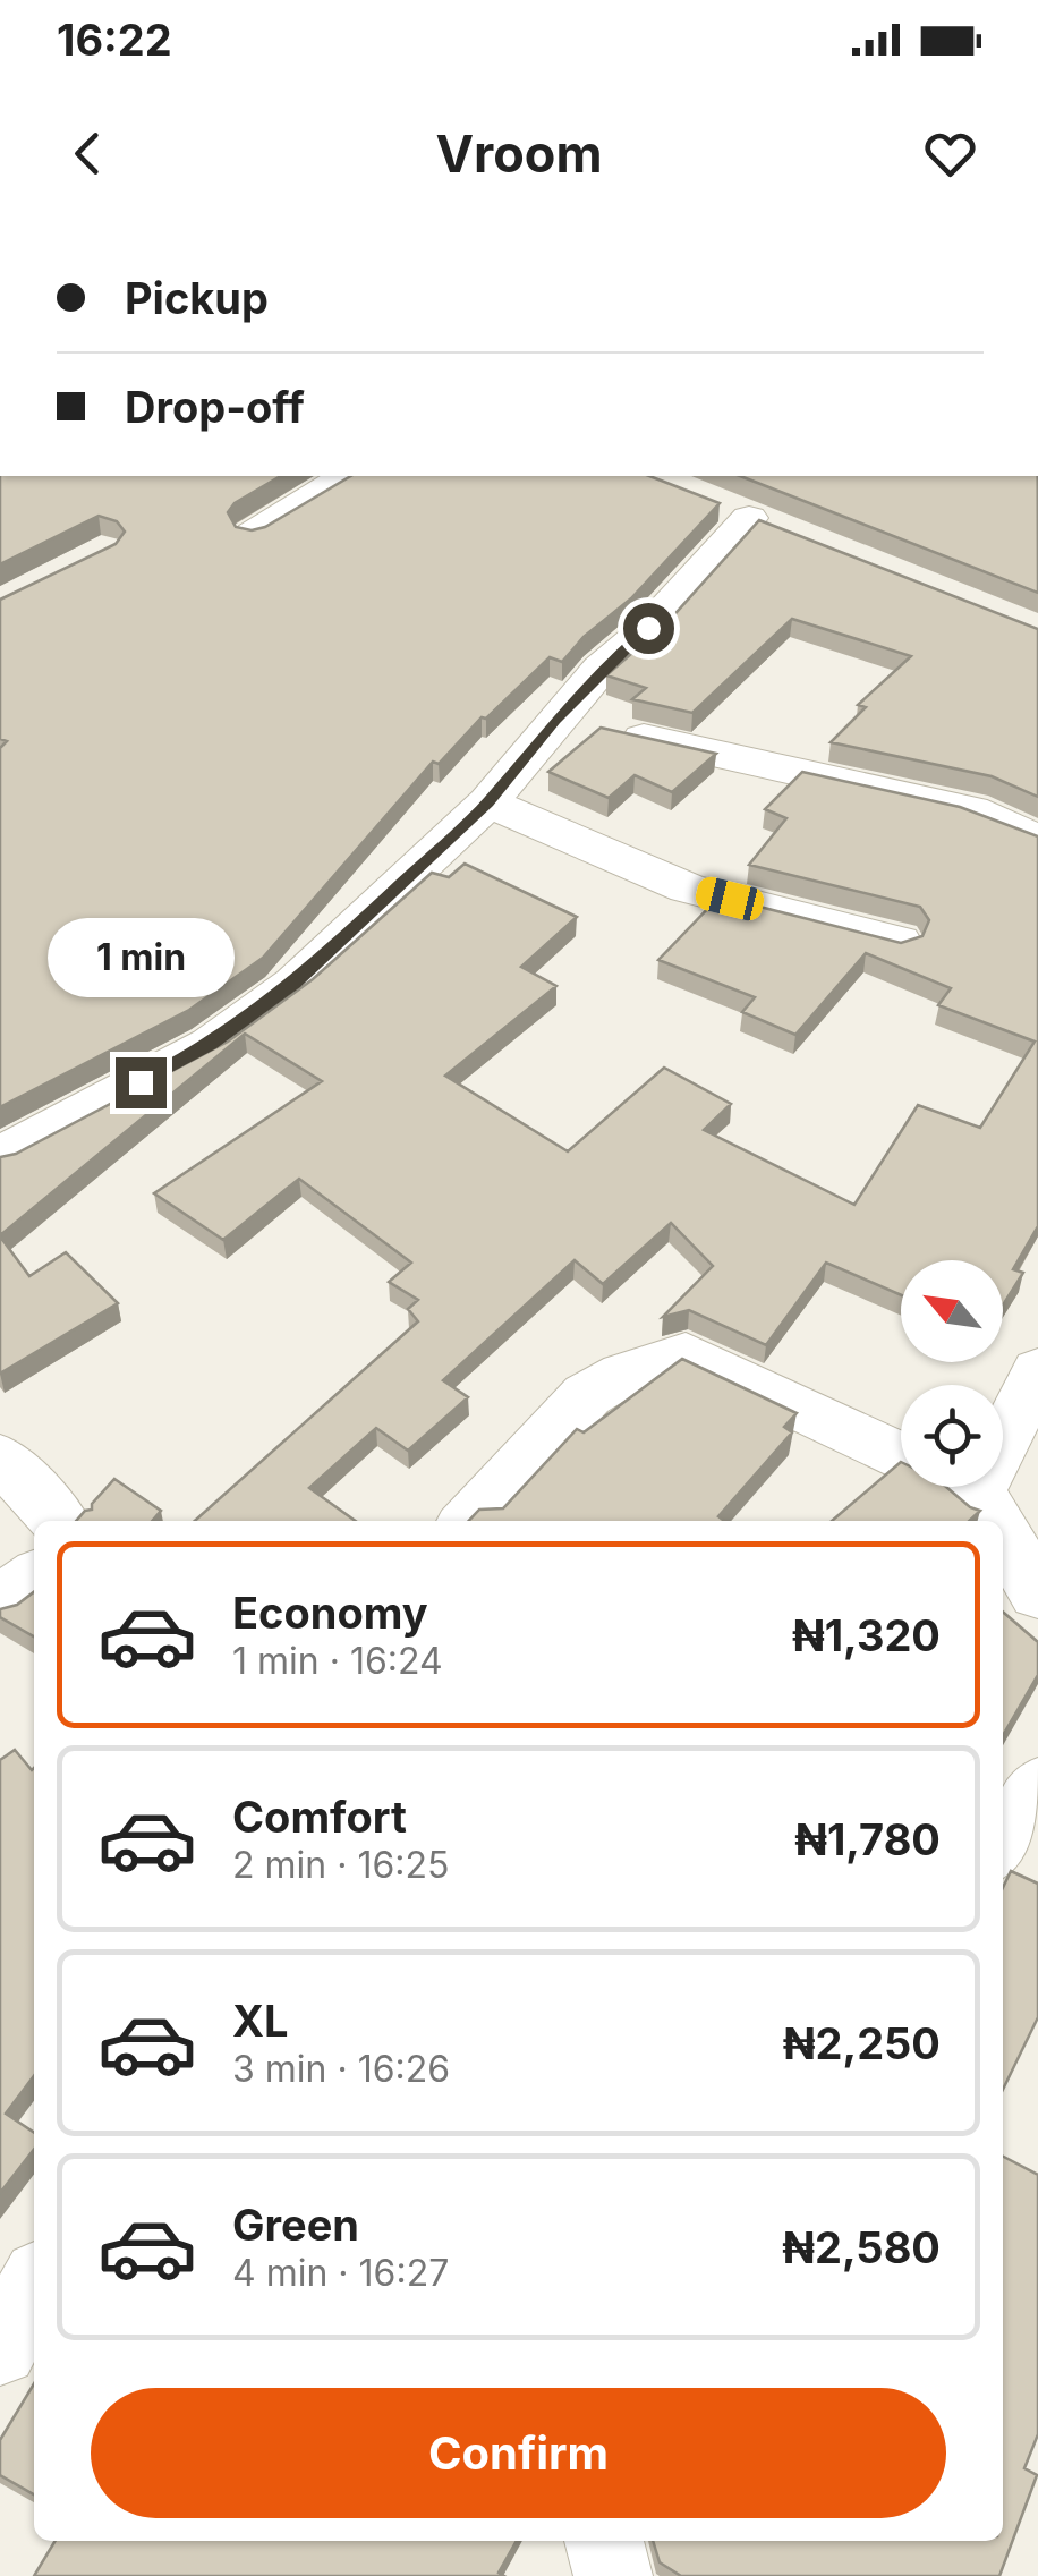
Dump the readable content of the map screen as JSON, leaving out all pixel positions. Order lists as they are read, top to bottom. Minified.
{"north":"top left","page":{"status":"16:22","header":"Vroom","banner":["Pickup","Drop-off"],"bubble":"1 min","list":[{"name":"Economy","note":"1 min · 16:24","value":"₦1,320"},{"name":"Comfort","note":"2 min · 16:25","value":"₦1,780"},{"name":"XL","note":"3 min · 16:26","value":"₦2,250"},{"name":"Green","note":"4 min · 16:27","value":"₦2,580"}],"buttons":"Confirm"}}
